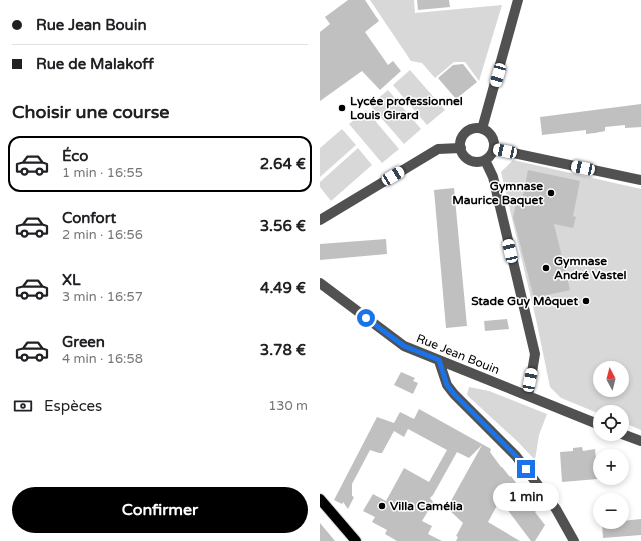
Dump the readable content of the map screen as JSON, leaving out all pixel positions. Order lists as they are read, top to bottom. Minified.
{"streets":{"street":["Rue Jean Bouin"]},"places":["Lycée professionnel Louis Girard","Gymnase Maurice Baquet","Gymnase André Vastel","Stade Guy Môquet","Villa Camélia"],"north":"top","page":{"banner":["Rue Jean Bouin","Rue de Malakoff"],"heading":"Choisir une course","list":[{"name":"Éco","note":"1 min · 16:55","value":"2.64 €"},{"name":"Confort","note":"2 min · 16:56","value":"3.56 €"},{"name":"XL","note":"3 min · 16:57","value":"4.49 €"},{"name":"Green","note":"4 min · 16:58","value":"3.78 €"}],"map_buttons":["+","−"],"pay":["Espèces","130 m"],"buttons":"Confirmer","bubble":"1 min"}}
